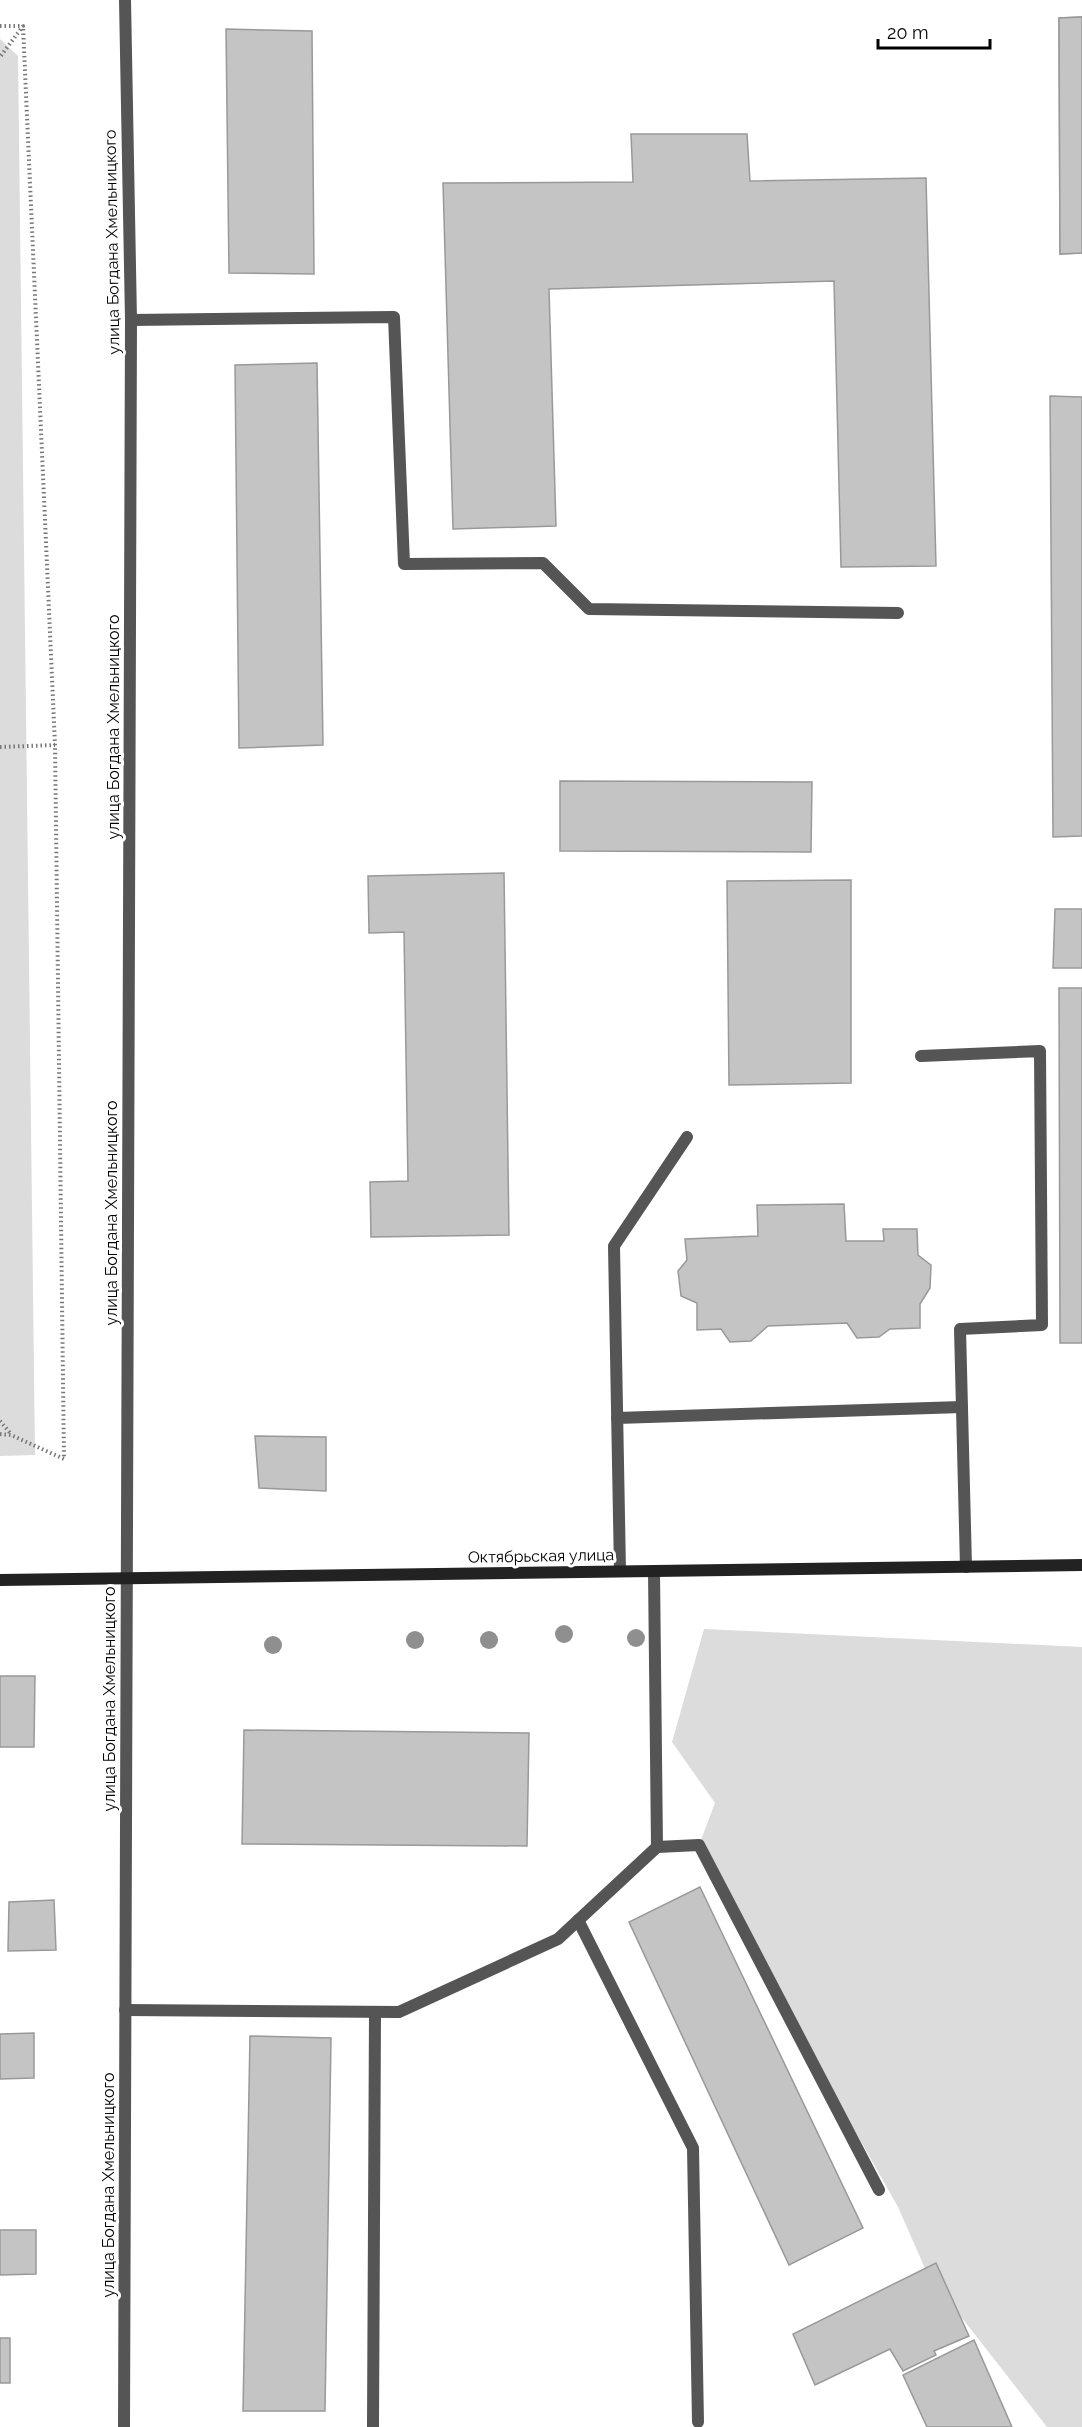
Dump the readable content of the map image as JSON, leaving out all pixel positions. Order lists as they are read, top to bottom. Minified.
{"streets":{"main road":["Октябрьская улица"],"street":["улица Богдана Хмельницкого"]},"crossings":[["улица Богдана Хмельницкого","Октябрьская улица"]],"scale_bar":"20 m"}
